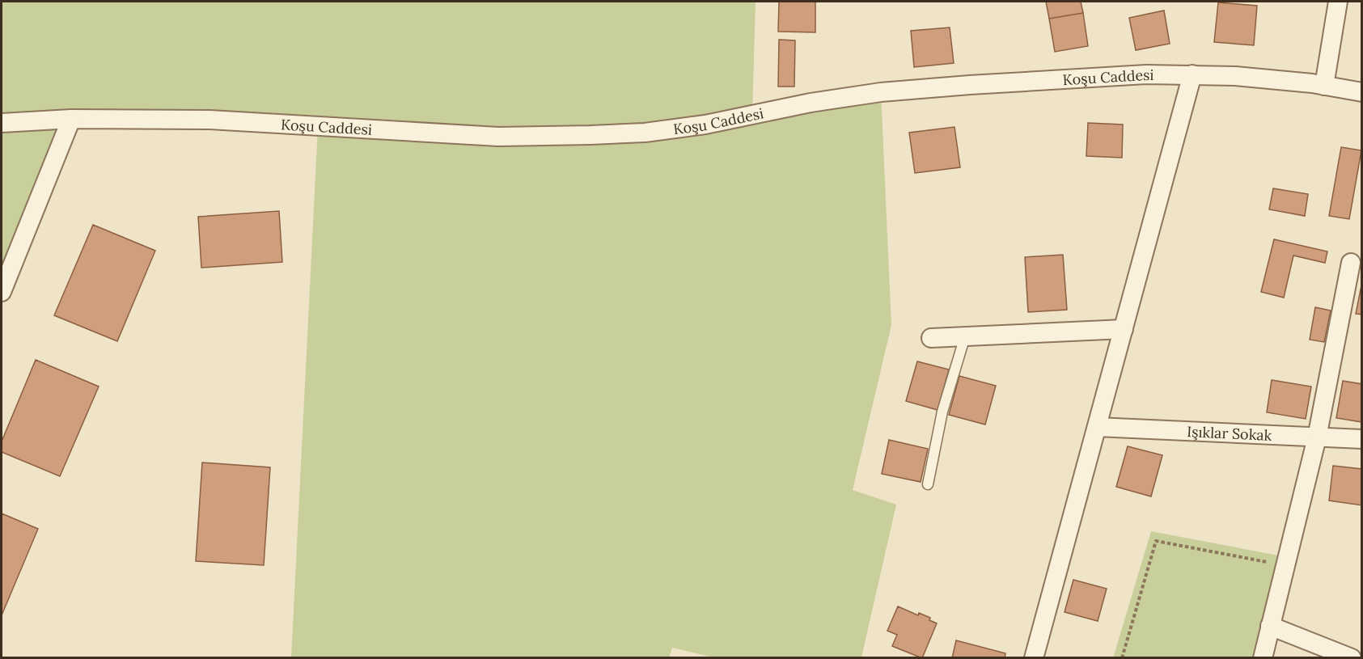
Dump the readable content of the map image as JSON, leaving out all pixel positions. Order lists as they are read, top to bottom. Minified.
{"streets":{"street":["Koşu Caddesi","Işıklar Sokak"]}}
